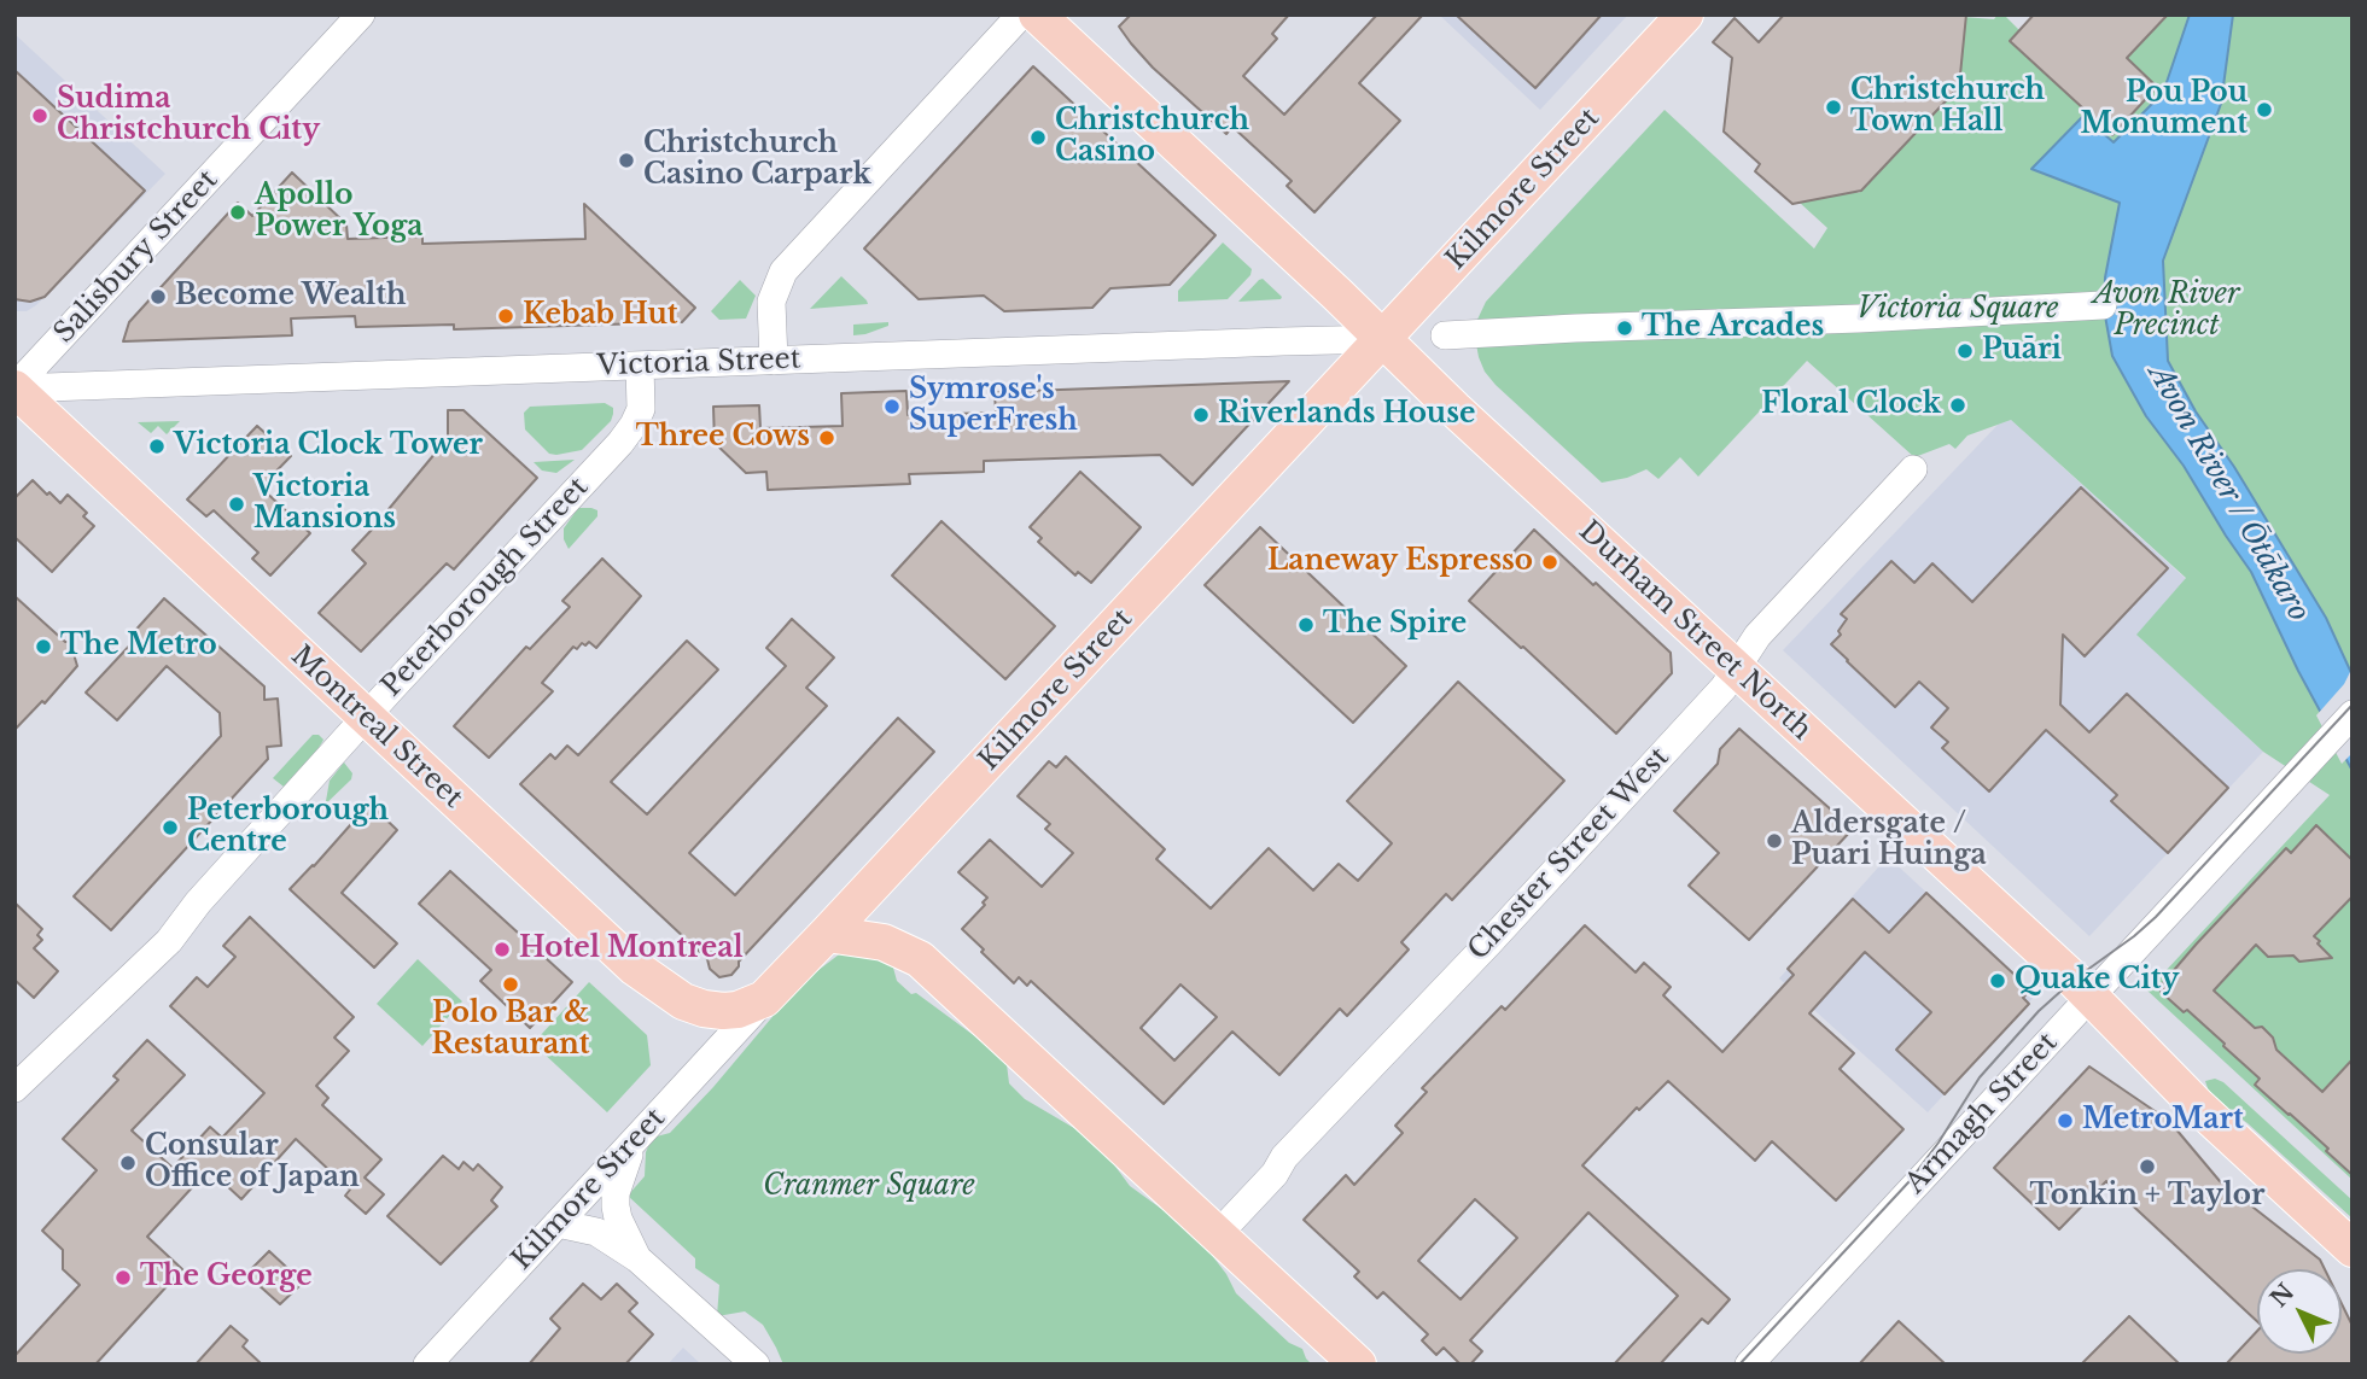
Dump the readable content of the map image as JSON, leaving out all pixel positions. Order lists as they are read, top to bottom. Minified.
{"streets":{"main road":["Kilmore Street","Durham Street North","Montreal Street"],"street":["Salisbury Street","Victoria Street","Peterborough Street","Chester Street West","Armagh Street"]},"crossings":[["Kilmore Street","Victoria Street"],["Kilmore Street","Durham Street North"],["Kilmore Street","Montreal Street"],["Salisbury Street","Victoria Street"],["Salisbury Street","Montreal Street"],["Victoria Street","Peterborough Street"],["Victoria Street","Durham Street North"],["Victoria Street","Montreal Street"],["Peterborough Street","Montreal Street"],["Durham Street North","Chester Street West"],["Durham Street North","Armagh Street"]],"water":["Avon River / Ōtākaro"],"parks":["Avon River Precinct","Victoria Square","Cranmer Square"],"places":["Christchurch Town Hall","Pou Pou Monument","Sudima Christchurch City","Christchurch Casino","Christchurch Casino Carpark","Apollo Power Yoga","Become Wealth","Kebab Hut","The Arcades","Puāri","Floral Clock","Symrose's SuperFresh","Riverlands House","Three Cows","Victoria Clock Tower","Victoria Mansions","Laneway Espresso","The Spire","The Metro","Peterborough Centre","Aldersgate / Puari Huinga","Hotel Montreal","Quake City","Polo Bar & Restaurant","MetroMart","Consular Office of Japan","Tonkin + Taylor","The George"],"north":"top left"}
